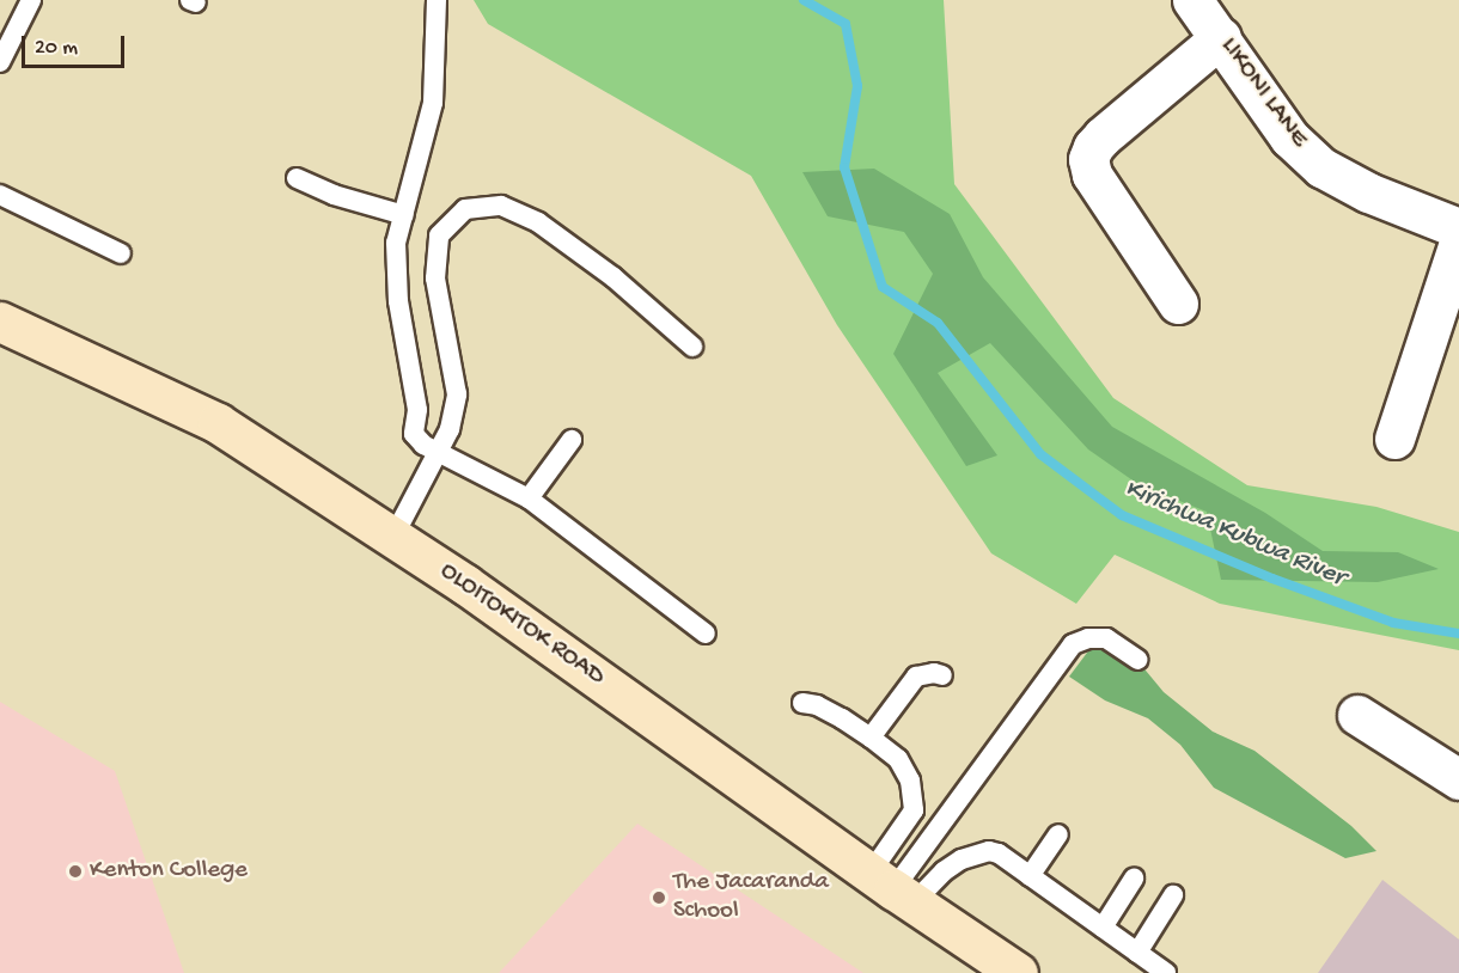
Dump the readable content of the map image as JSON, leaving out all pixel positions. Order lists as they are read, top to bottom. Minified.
{"streets":{"main road":["OLOITOKITOK ROAD"],"street":["LIKONI LANE"]},"water":["Kirichwa Kubwa River"],"places":["Kenton College","The Jacaranda School"],"scale_bar":"20 m"}
